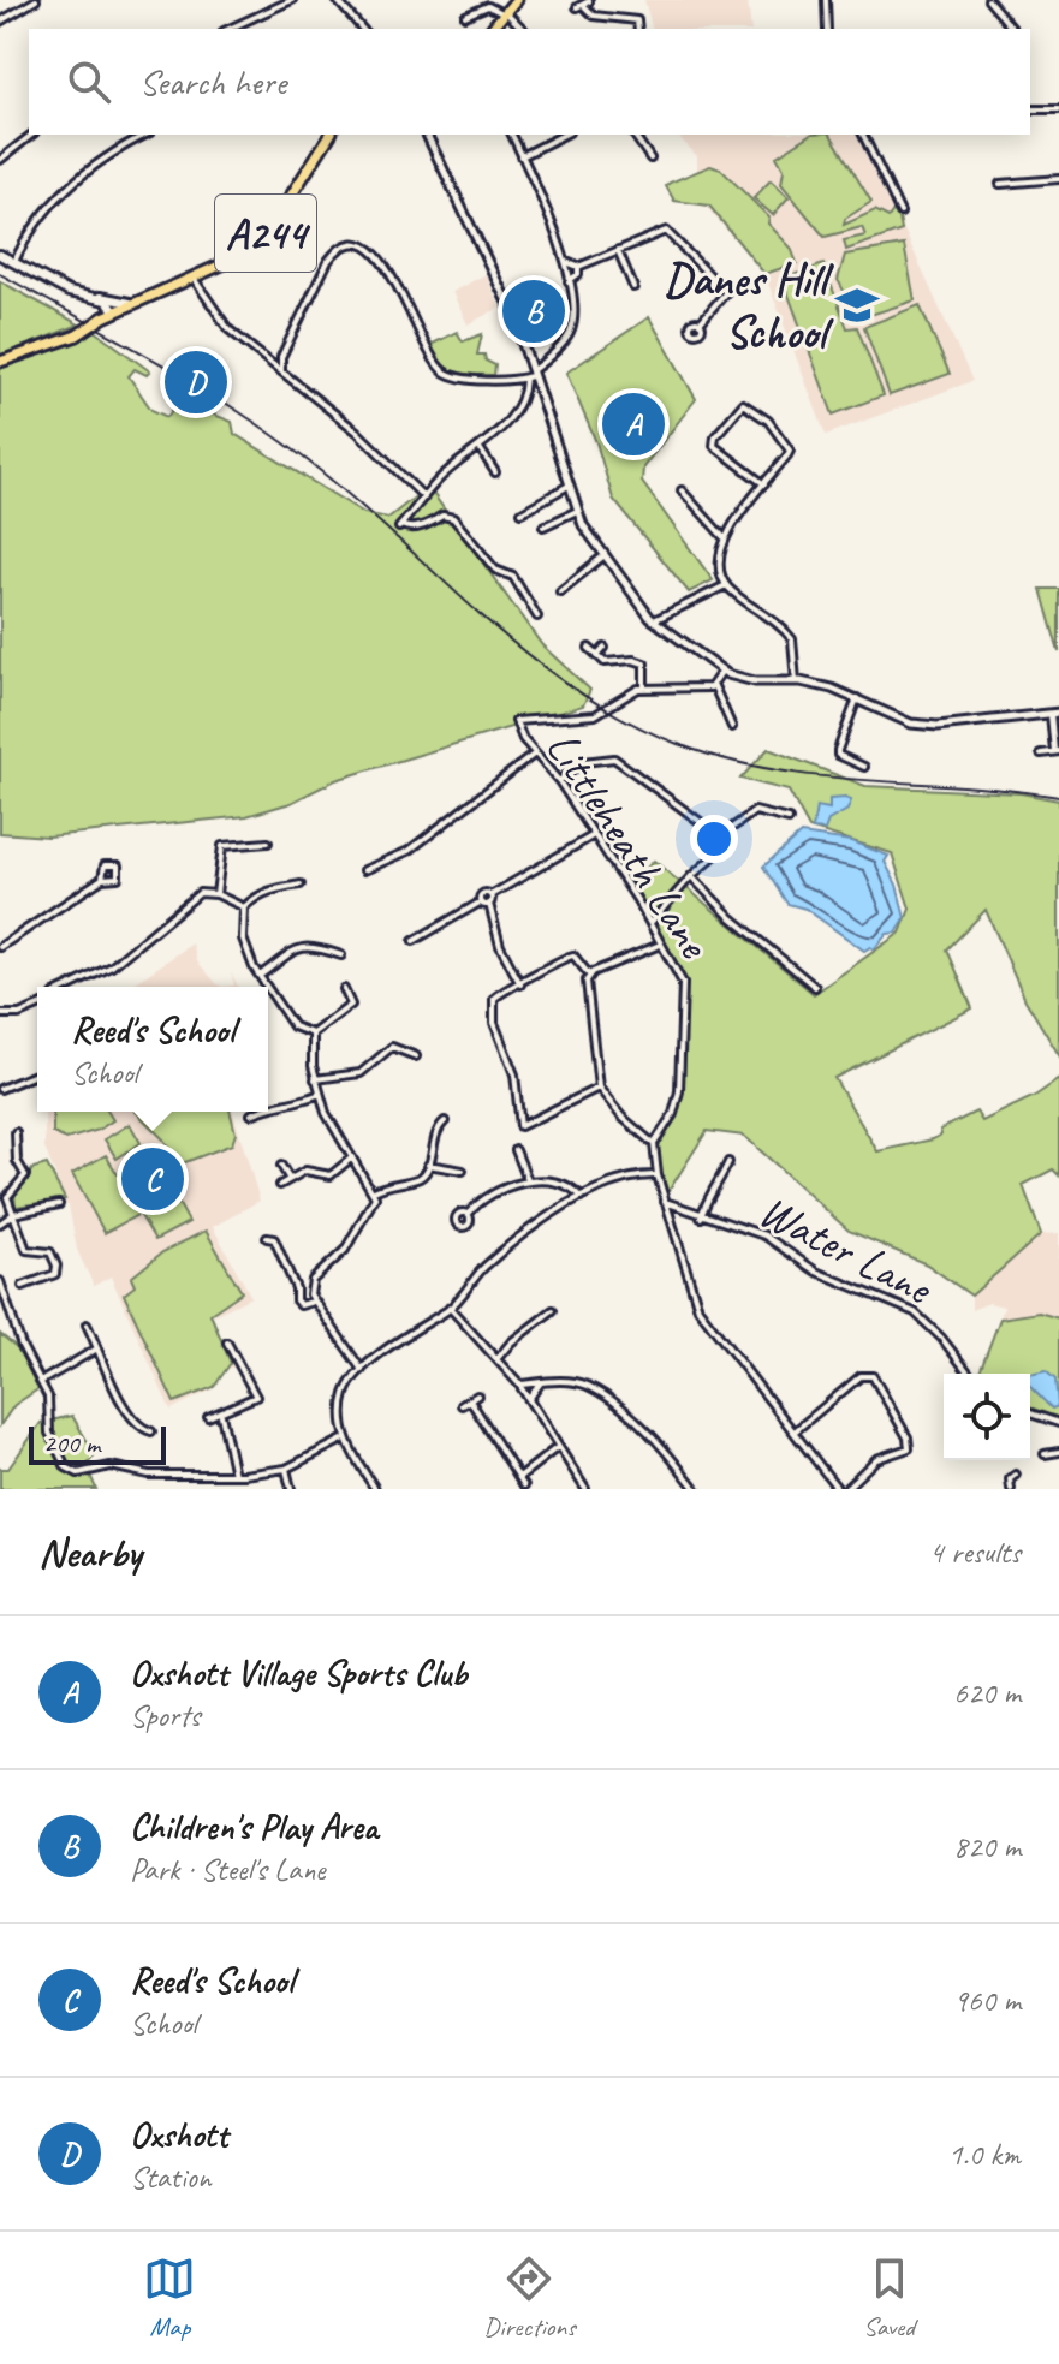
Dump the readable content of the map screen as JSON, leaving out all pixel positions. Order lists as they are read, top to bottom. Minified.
{"streets":{"main road":["A244"],"street":["Littleheath Lane","Water Lane"]},"places":{"school or university":["Danes Hill School"]},"scale_bar":"200 m","page":{"search":"Search here","pins":["B","D","A","C"],"popup":["Reed's School","School"],"scale":"200 m","heading":["Nearby","4 results"],"list":[{"mark":"A","name":"Oxshott Village Sports Club","note":"Sports","value":"620 m"},{"mark":"B","name":"Children's Play Area","note":"Park · Steel's Lane","value":"820 m"},{"mark":"C","name":"Reed's School","note":"School","value":"960 m"},{"mark":"D","name":"Oxshott","note":"Station","value":"1.0 km"}],"nav":["Map","Directions","Saved"]}}
